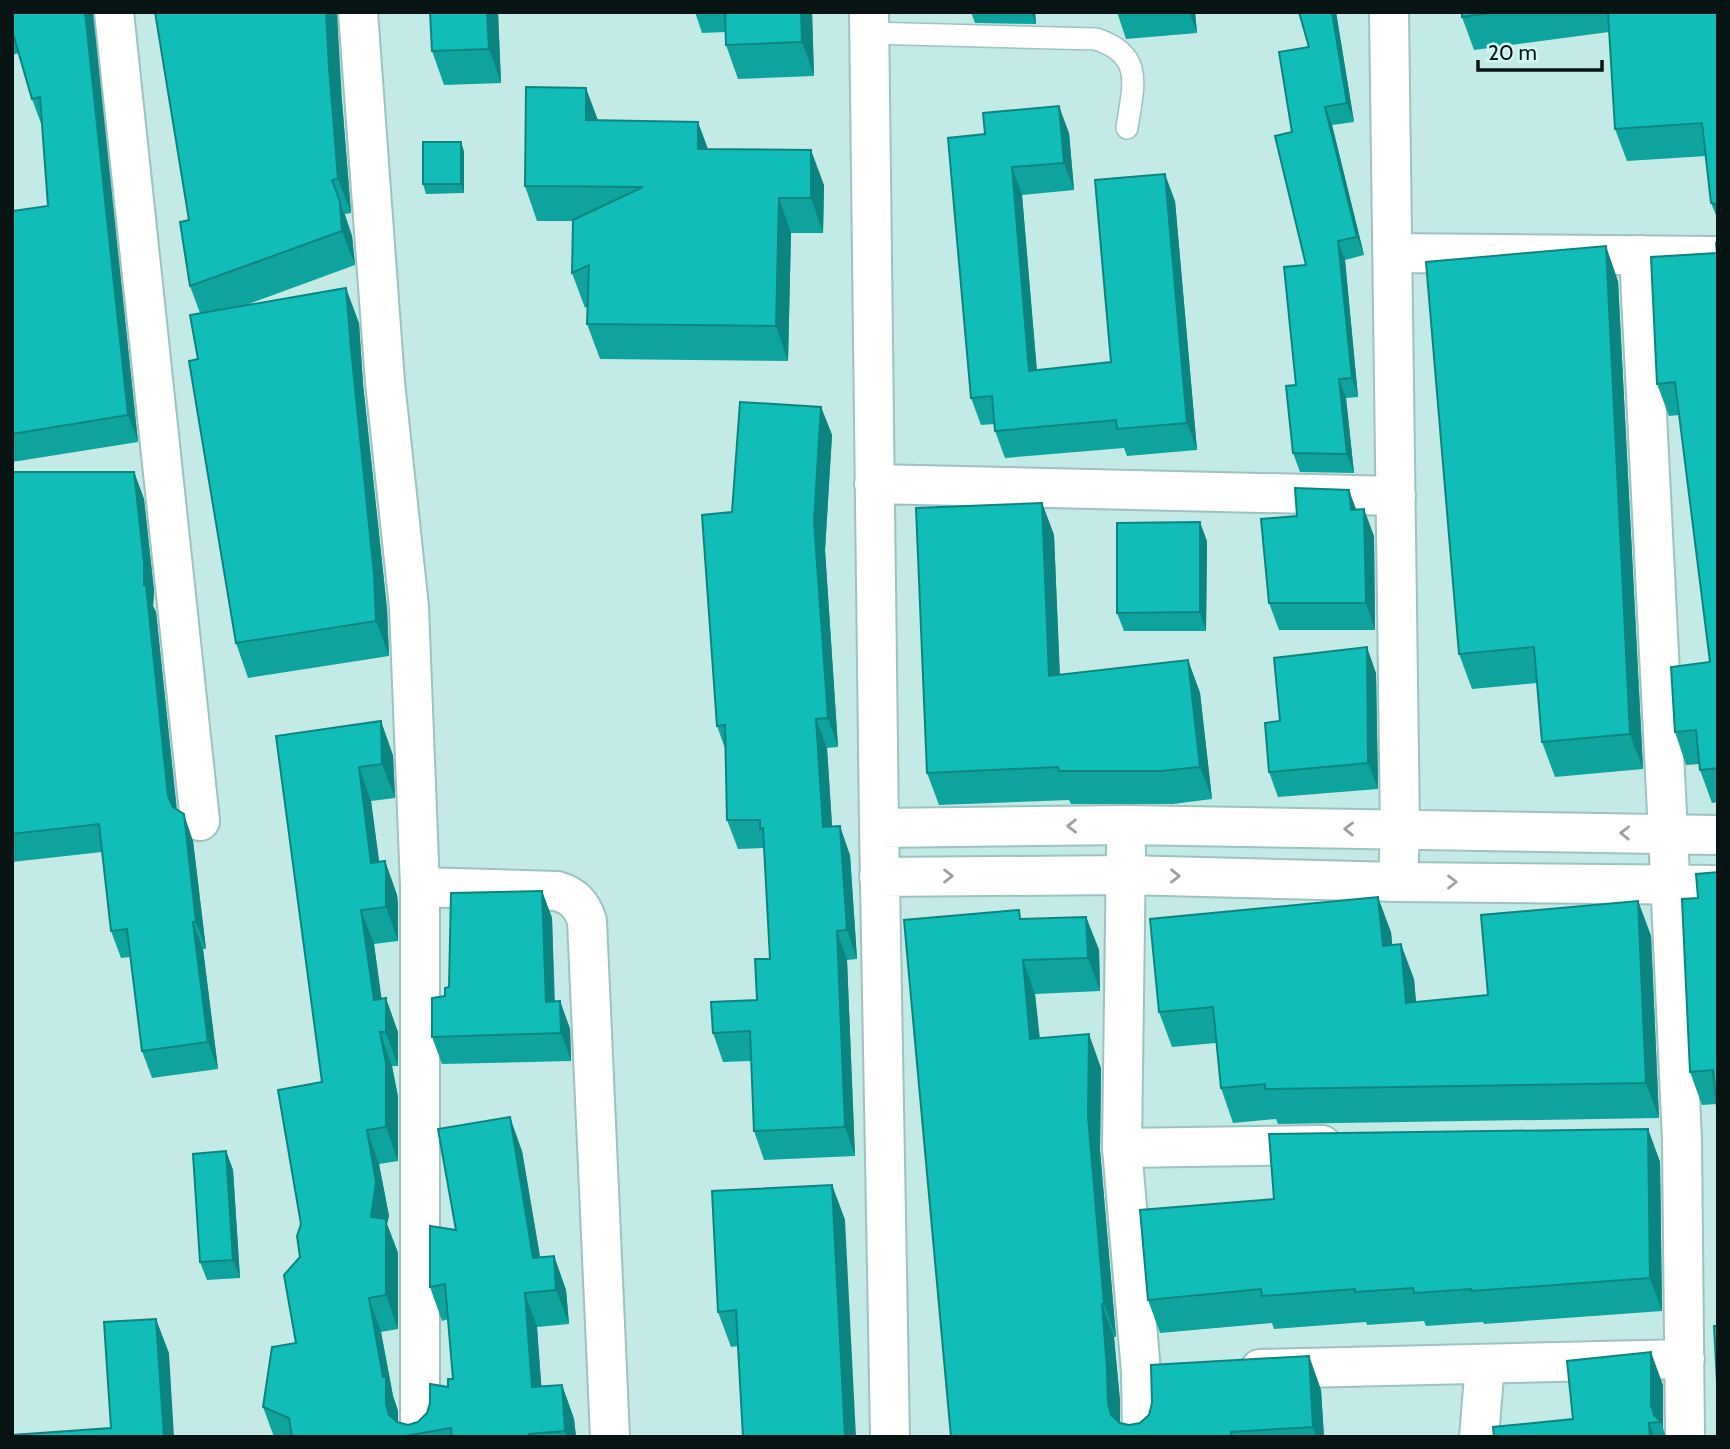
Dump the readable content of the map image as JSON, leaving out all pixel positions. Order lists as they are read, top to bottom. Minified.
{"scale_bar":"20 m"}
